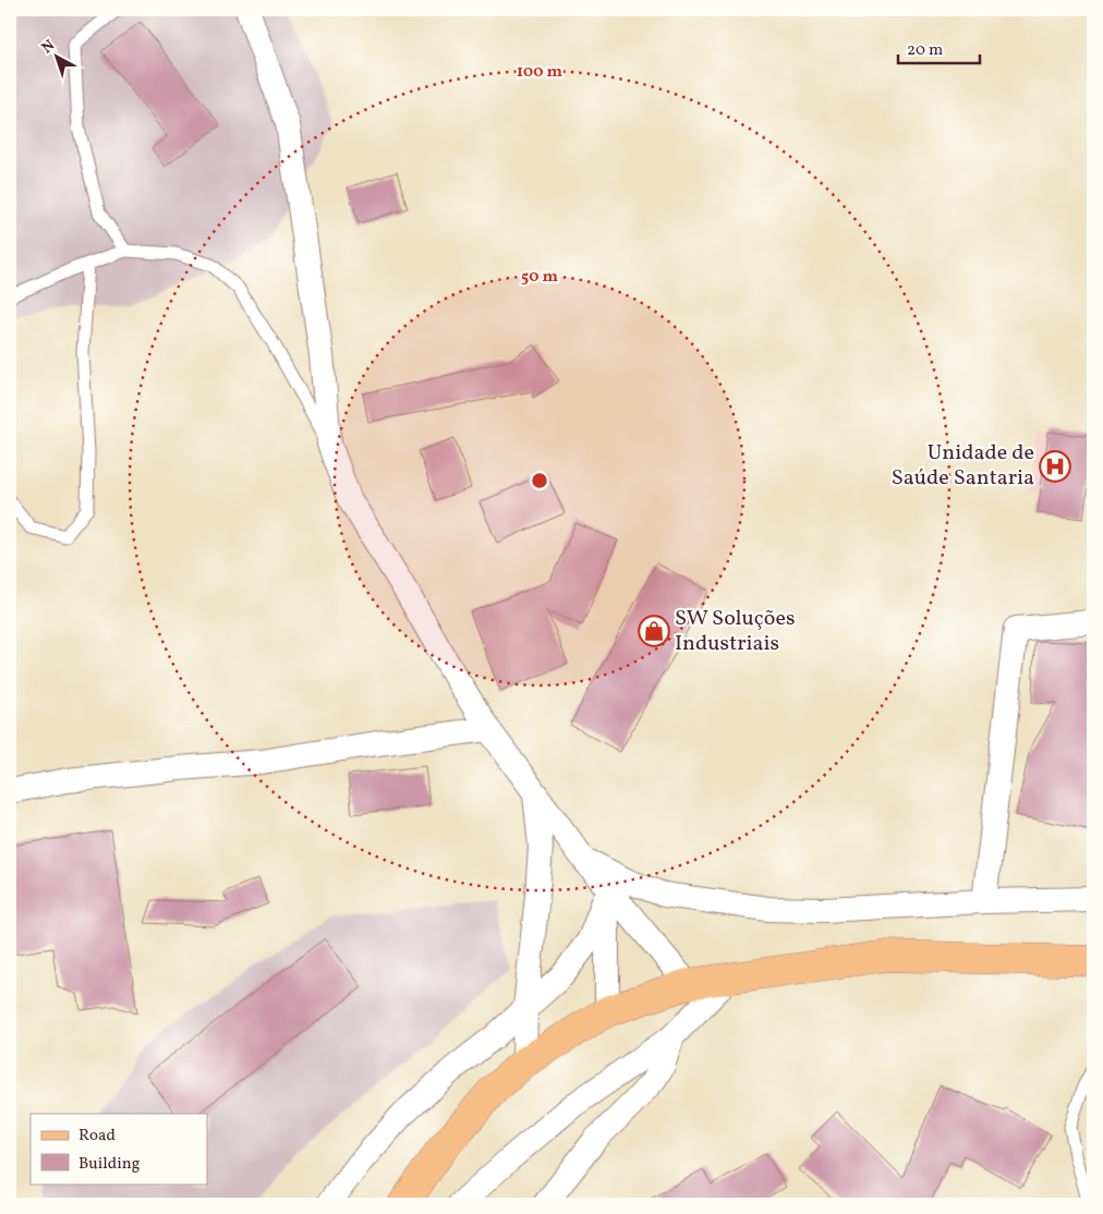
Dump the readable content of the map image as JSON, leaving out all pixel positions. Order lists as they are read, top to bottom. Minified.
{"places":{"hospital":["Unidade de Saúde Santaria"],"shop":["SW Soluções Industriais"]},"legend":["Road","Building"],"scale_bar":"20 m","north":"top left","rings":["100 m","50 m"]}
